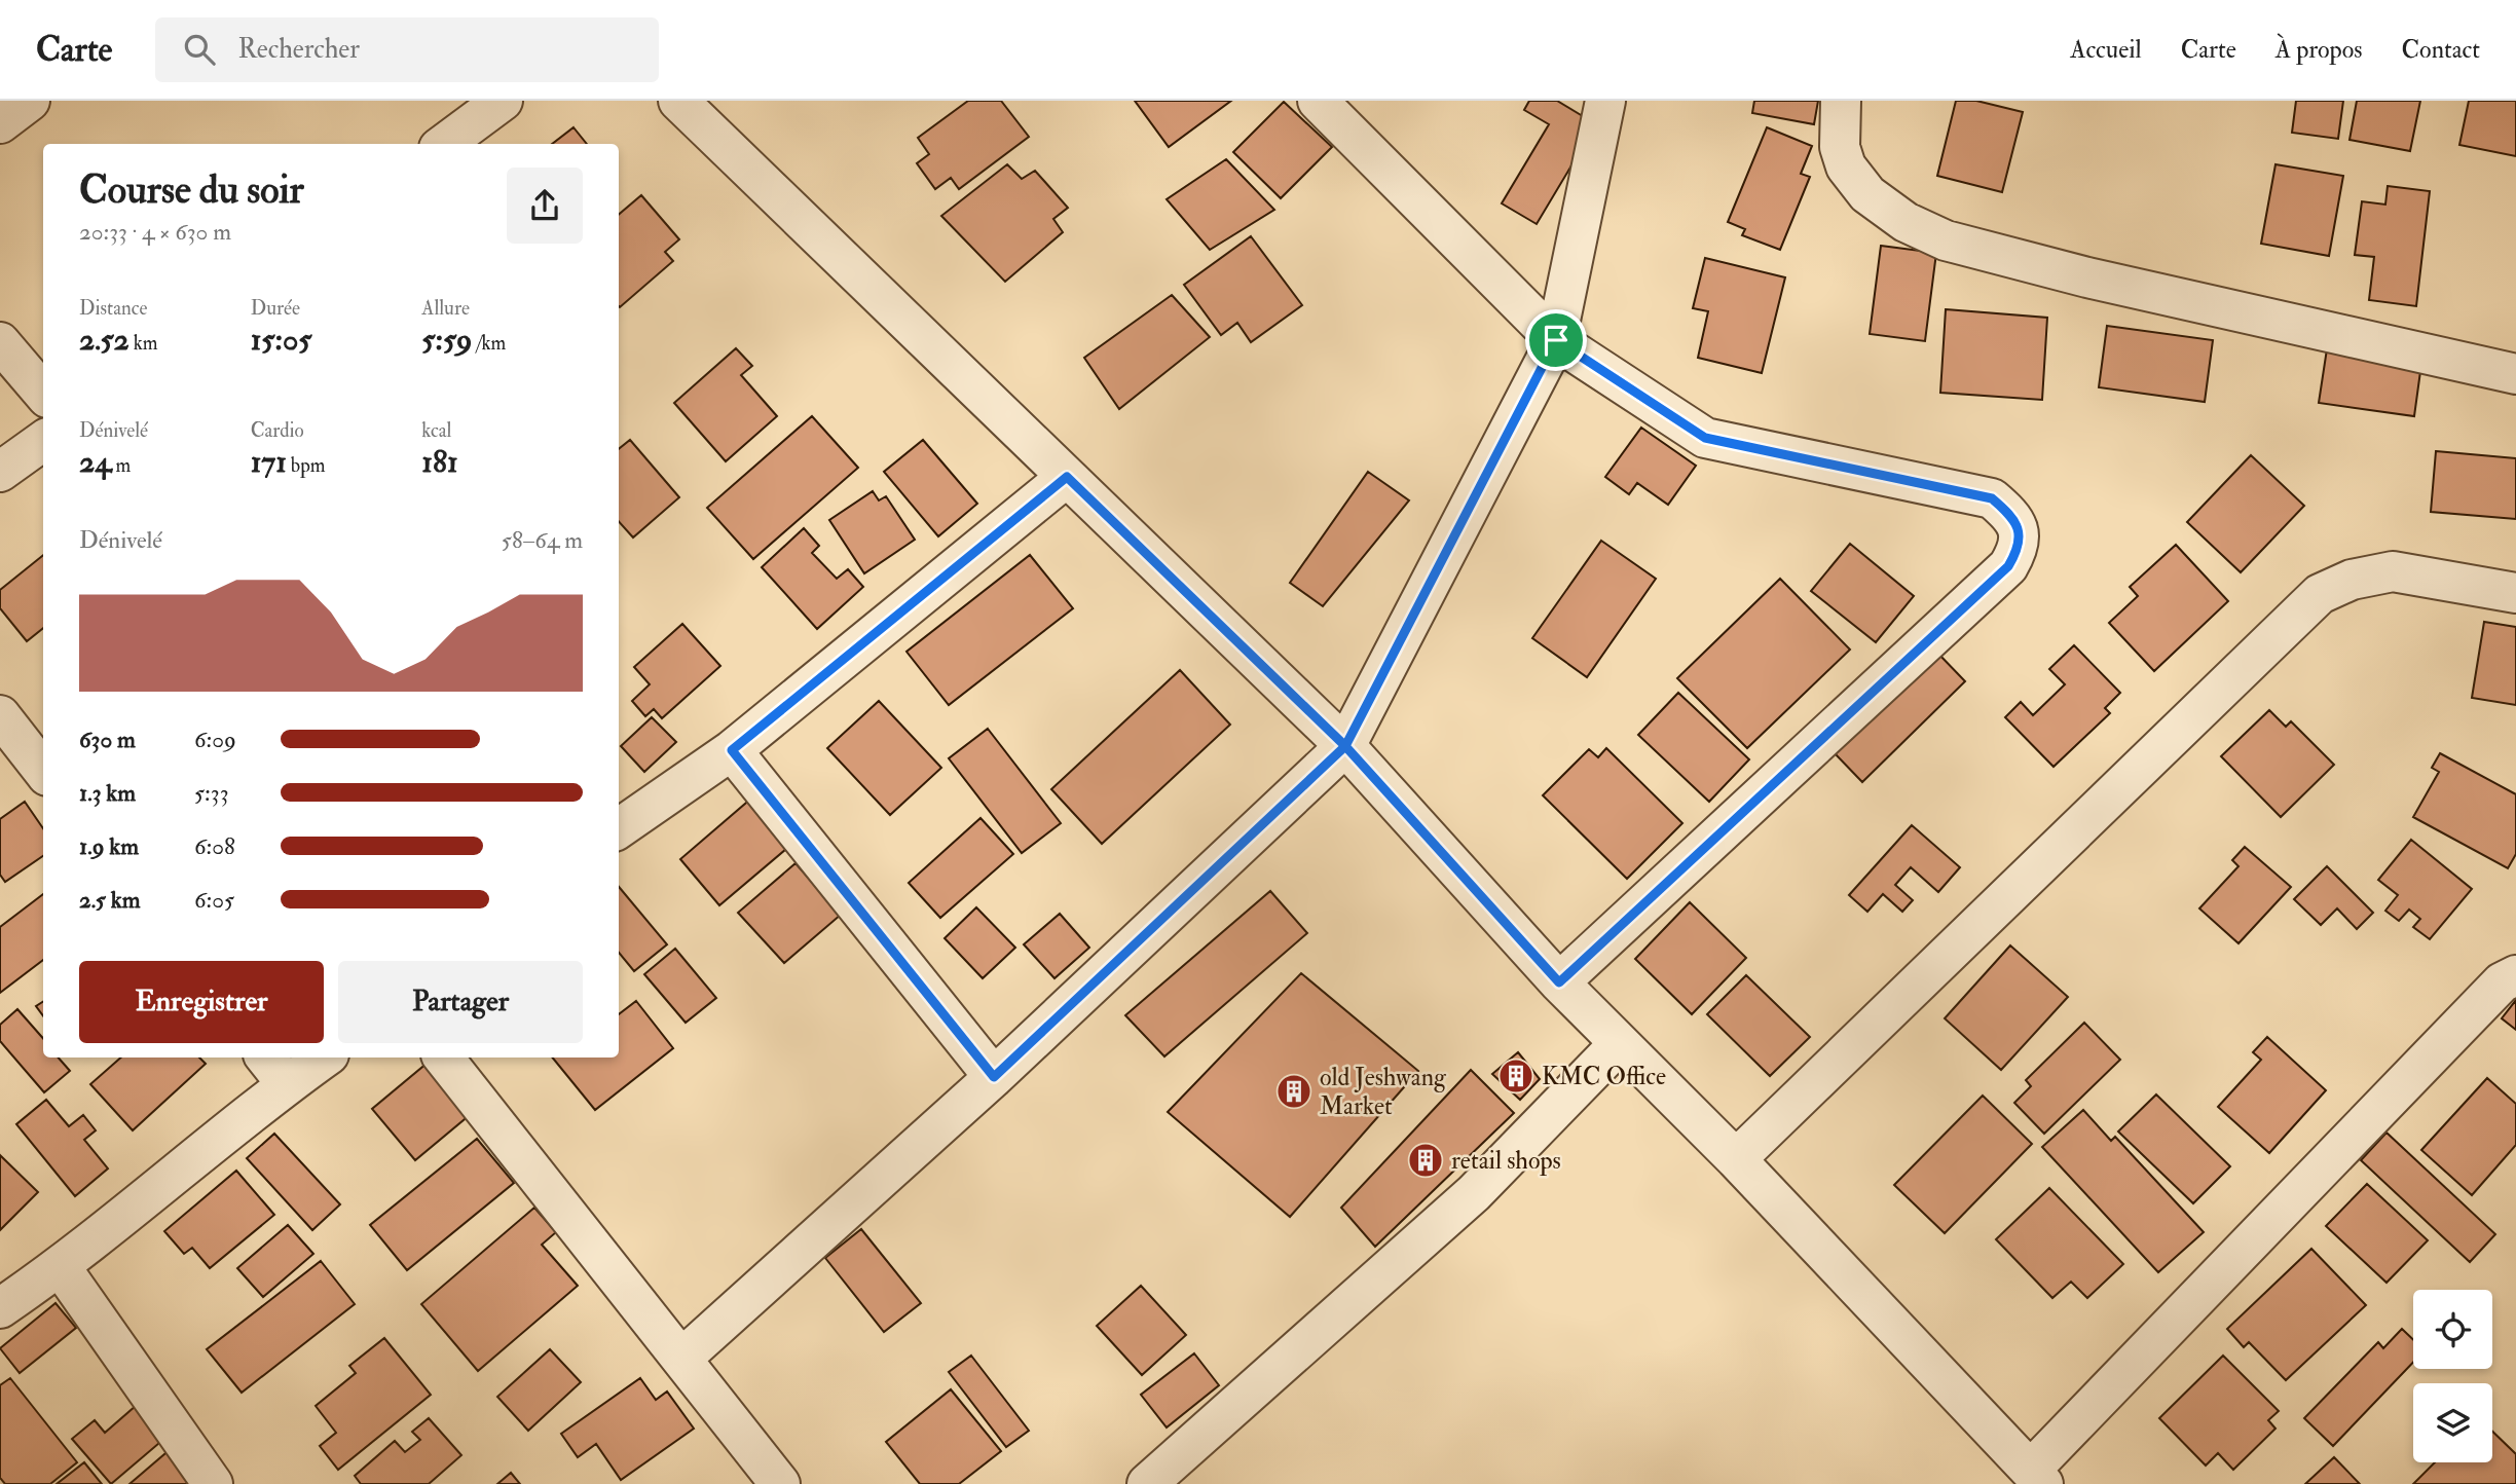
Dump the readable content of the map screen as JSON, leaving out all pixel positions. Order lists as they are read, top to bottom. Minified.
{"places":{"building":["KMC Office","old Jeshwang Market","retail shops"]},"page":{"header":"Carte","search":"Rechercher","nav":["Accueil","Carte","À propos","Contact"],"heading":["Course du soir","20:33 · 4 × 630 m"],"stats":[["Distance","2.52 km"],["Durée","15:05"],["Allure","5:59 /km"],["Dénivelé","24 m"],["Cardio","171 bpm"],["kcal","181"]],"chart":["Dénivelé","58–64 m"],"list":[{"name":"630 m","note":"6:09"},{"name":"1.3 km","note":"5:33"},{"name":"1.9 km","note":"6:08"},{"name":"2.5 km","note":"6:05"}],"buttons":["Enregistrer","Partager"]}}
